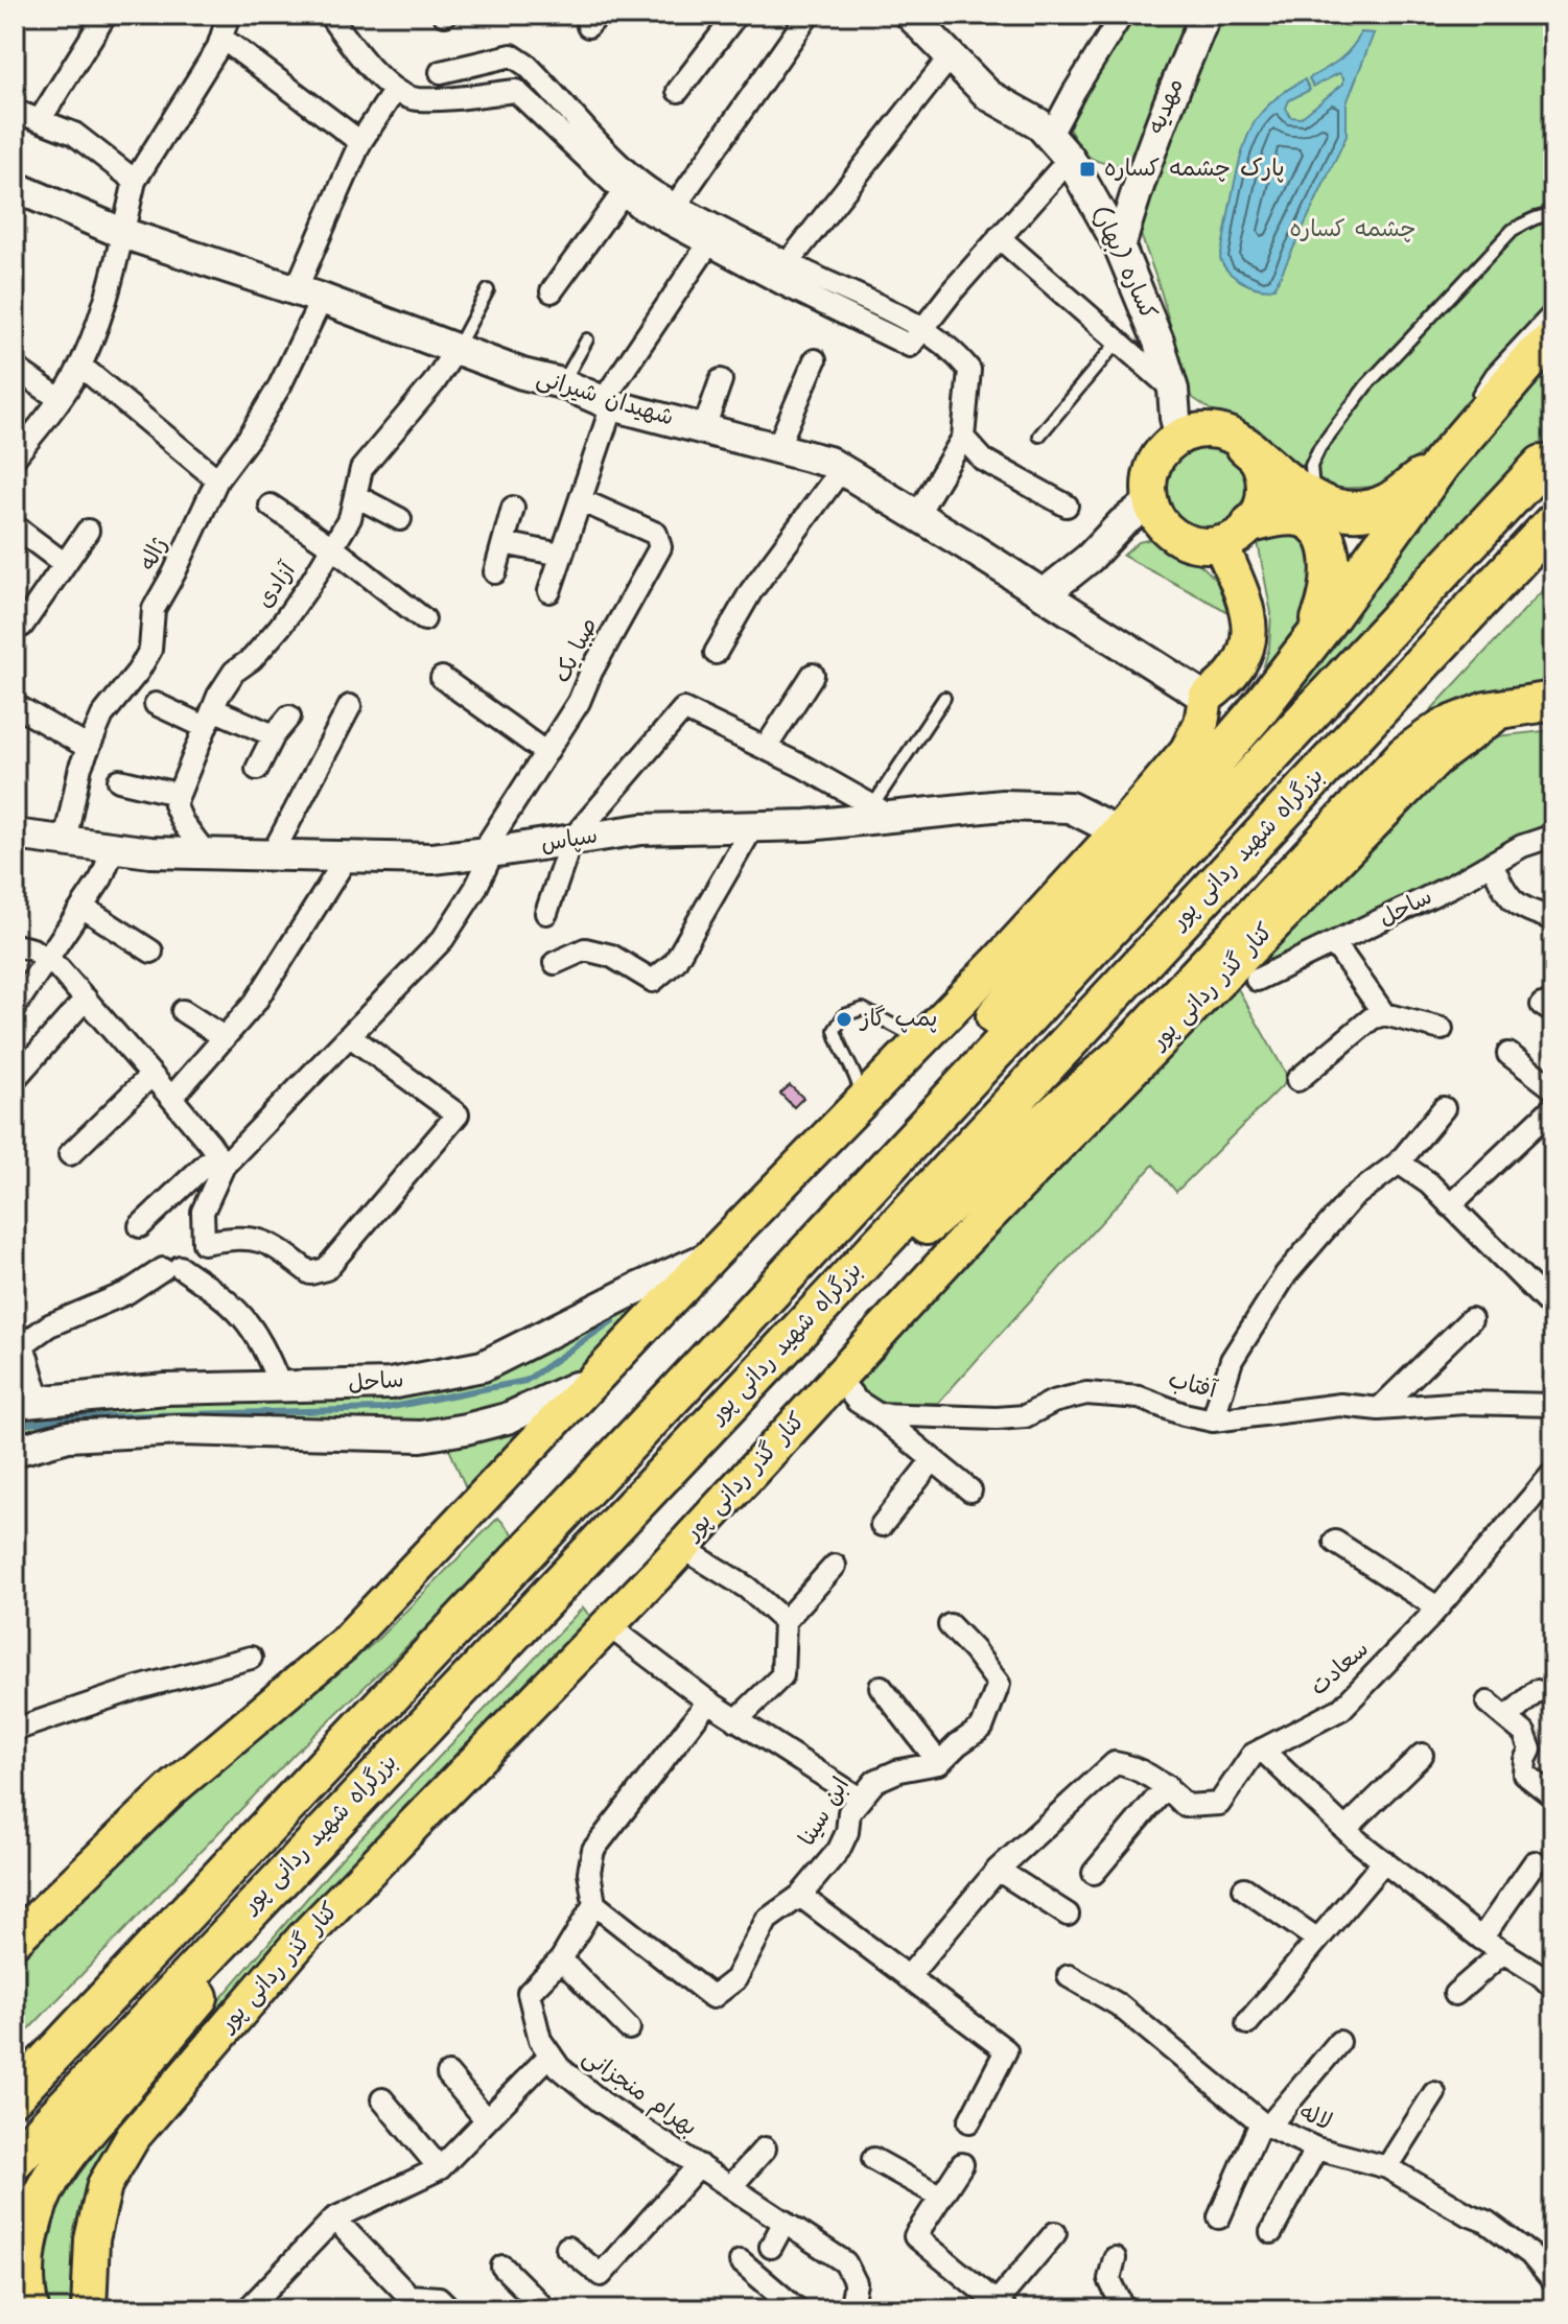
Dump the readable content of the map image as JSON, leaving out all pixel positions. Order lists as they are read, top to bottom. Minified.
{"streets":{"highway":["بزرگراه شهید ردانی پور"],"main road":["کنار گذر ردانی پور"],"street":["مهدیه","کساره (بهار)","شهیدان شیرانی","ژاله","آزادی","صبا یک","سپاس","ساحل","آفتاب","سعادت","ابن سینا","بهرام منجزانی","لاله"]},"crossings":[["مهدیه","کساره (بهار)"],["شهیدان شیرانی","ژاله"],["شهیدان شیرانی","آزادی"],["ژاله","سپاس"],["صبا یک","سپاس"],["ابن سینا","بهرام منجزانی"]],"parks":["چشمه کساره"],"places":{"transit":["پارک چشمه کساره"],"other":["پمپ گاز"]}}
